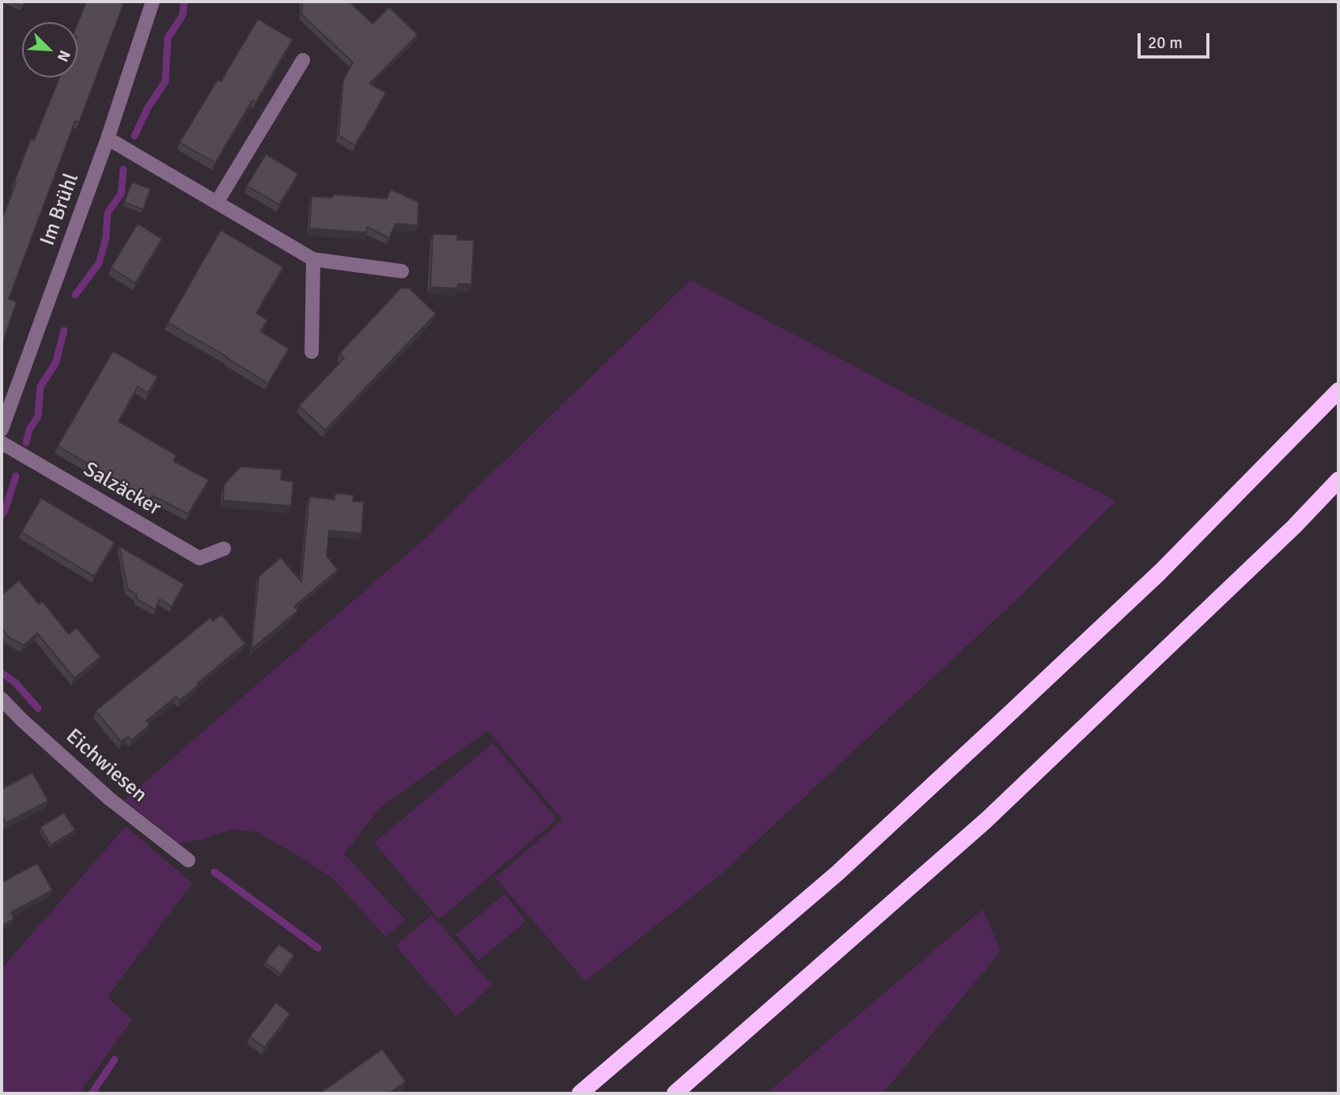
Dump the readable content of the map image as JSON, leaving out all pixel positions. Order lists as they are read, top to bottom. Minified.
{"streets":{"street":["Im Brühl","Salzäcker","Eichwiesen"]},"scale_bar":"20 m","north":"bottom right"}
